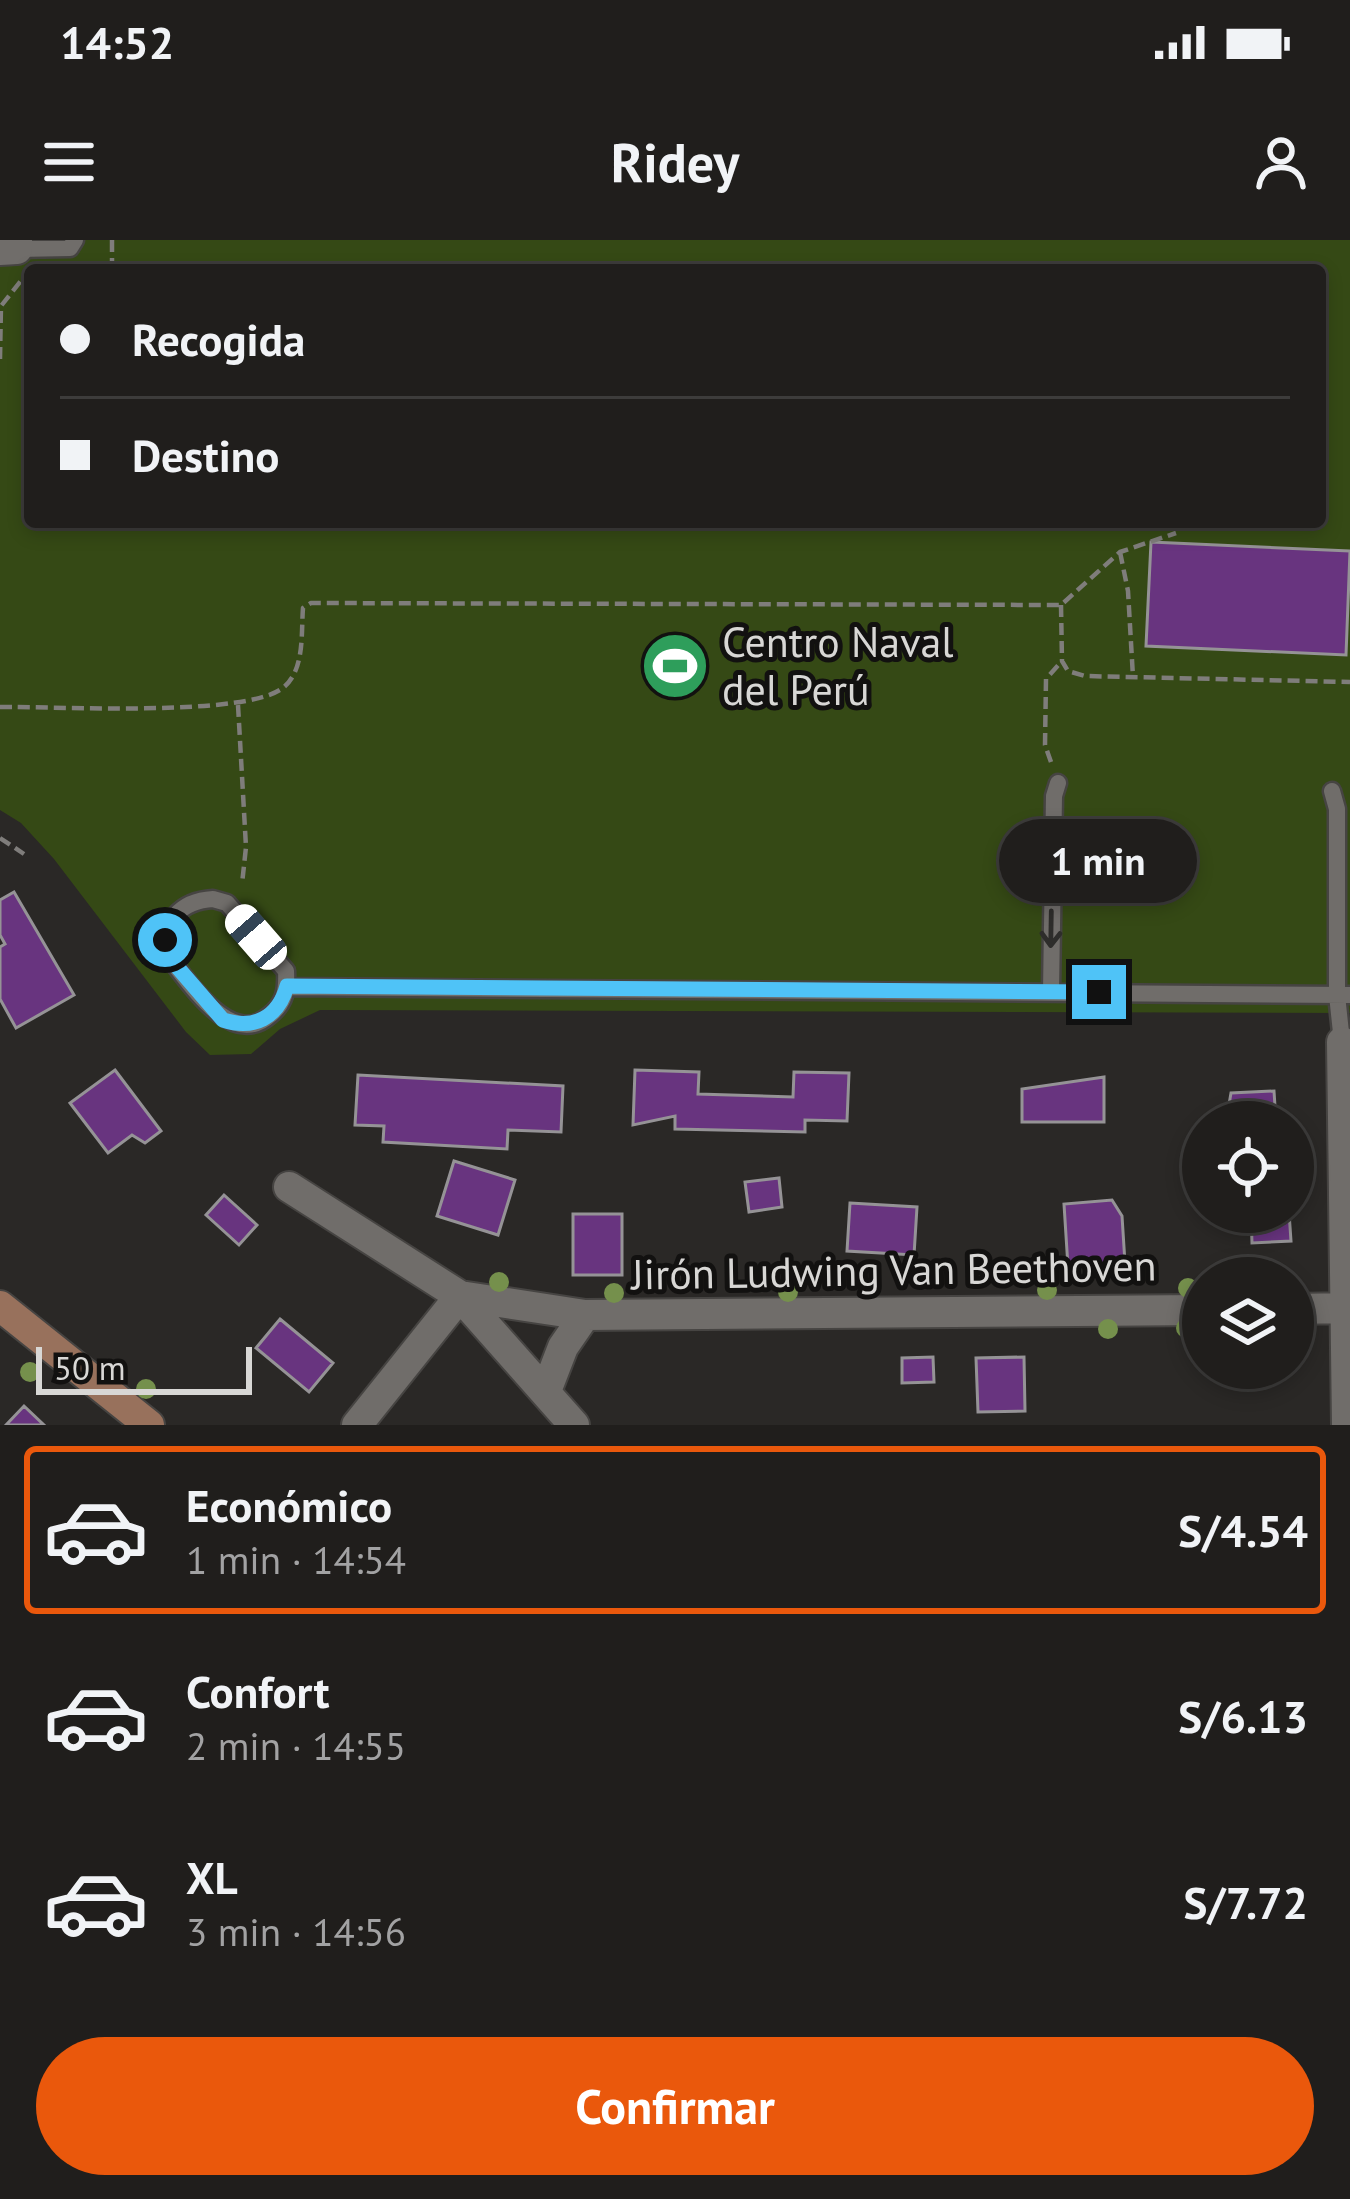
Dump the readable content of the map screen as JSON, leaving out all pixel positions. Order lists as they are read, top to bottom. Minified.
{"streets":{"street":["Jirón Ludwing Van Beethoven"]},"places":{"sports":["Centro Naval del Perú"]},"scale_bar":"50 m","page":{"status":"14:52","header":"Ridey","banner":["Recogida","Destino"],"bubble":"1 min","scale":"50 m","list":[{"name":"Económico","note":"1 min · 14:54","value":"S/4.54"},{"name":"Confort","note":"2 min · 14:55","value":"S/6.13"},{"name":"XL","note":"3 min · 14:56","value":"S/7.72"}],"buttons":"Confirmar"}}
